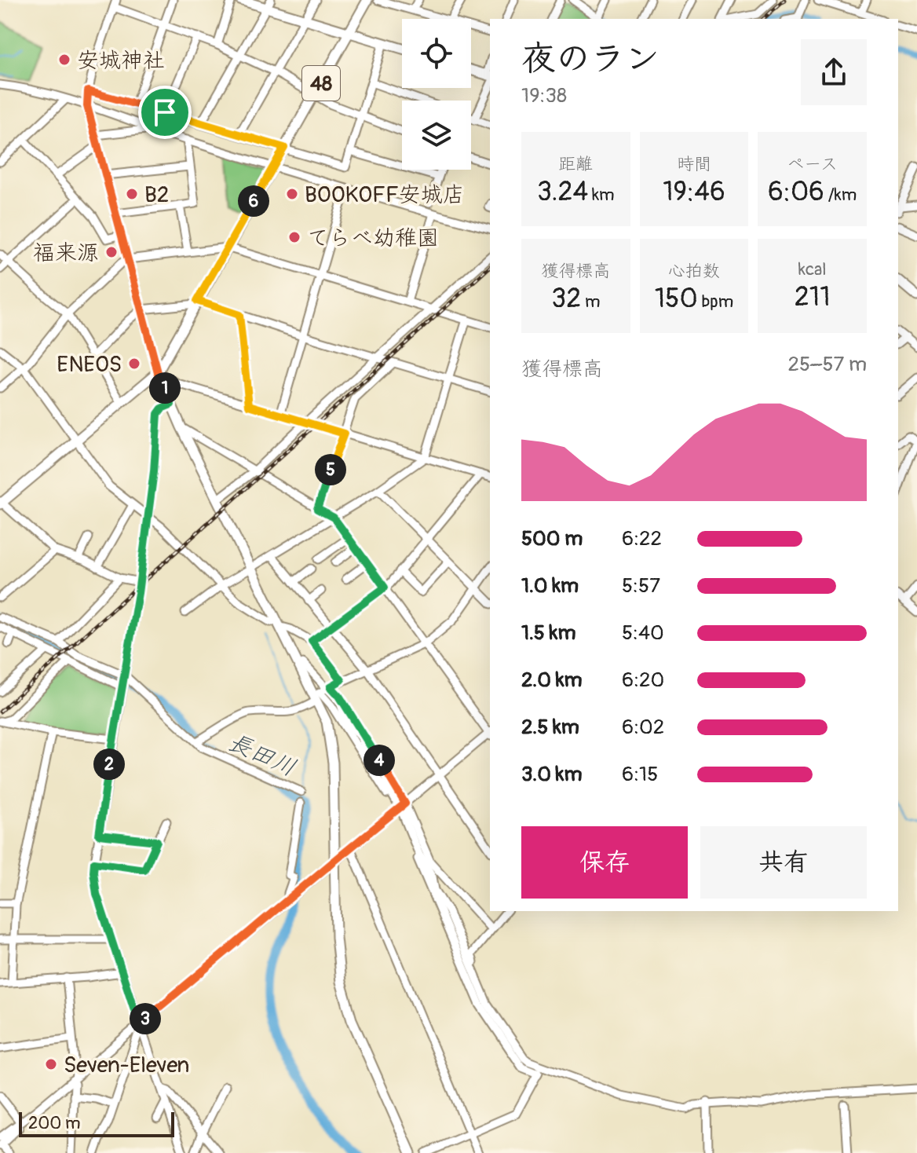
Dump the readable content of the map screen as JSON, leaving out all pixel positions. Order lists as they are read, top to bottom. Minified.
{"streets":{"main road":["48"]},"water":["長田川"],"places":["安城神社","B2","BOOKOFF安城店","てらべ幼稚園","福来源","ENEOS","Seven-Eleven"],"scale_bar":"200 m","page":{"heading":["夜のラン","19:38"],"stats":[["距離","3.24 km"],["時間","19:46"],["ペース","6:06 /km"],["獲得標高","32 m"],["心拍数","150 bpm"],["kcal","211"]],"pins":["6","1","5","4","2","3"],"chart":["獲得標高","25–57 m"],"list":[{"name":"500 m","note":"6:22"},{"name":"1.0 km","note":"5:57"},{"name":"1.5 km","note":"5:40"},{"name":"2.0 km","note":"6:20"},{"name":"2.5 km","note":"6:02"},{"name":"3.0 km","note":"6:15"}],"buttons":["保存","共有"],"scale":"200 m"}}
